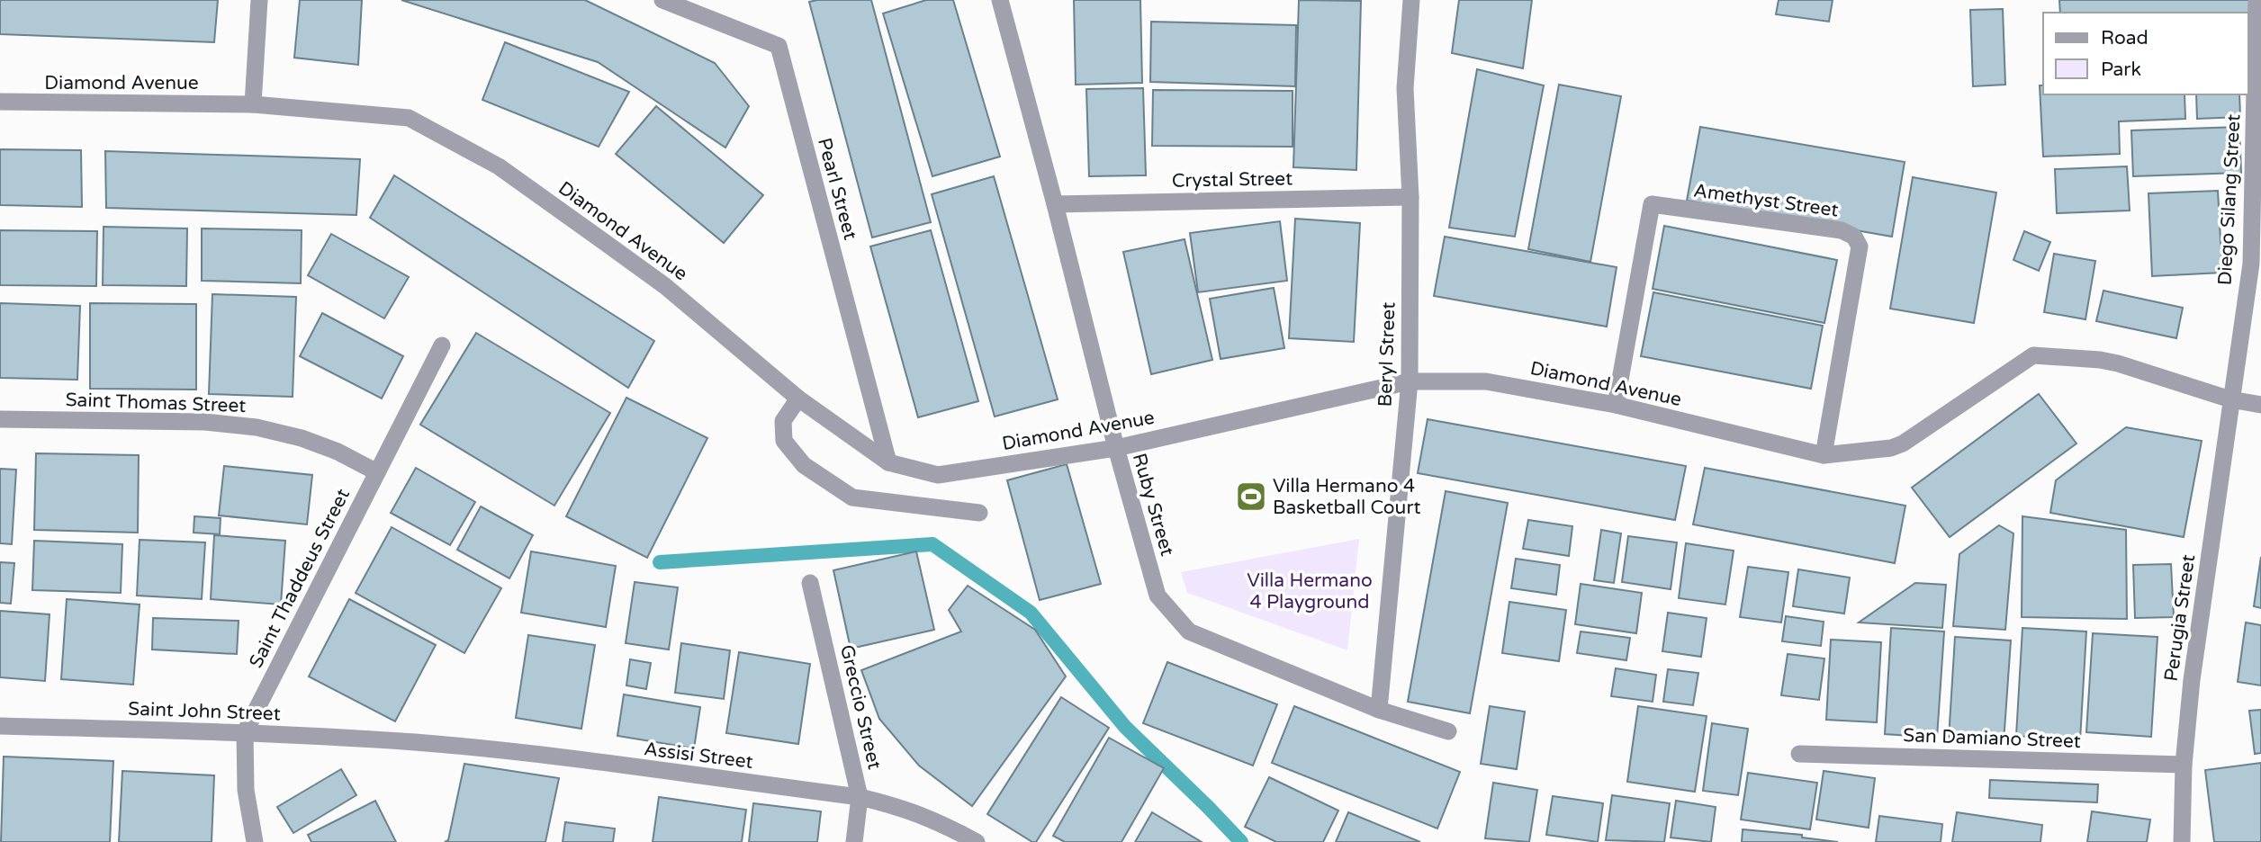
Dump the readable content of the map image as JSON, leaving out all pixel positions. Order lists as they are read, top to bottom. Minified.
{"streets":{"street":["Diamond Avenue","Crystal Street","Pearl Street","Diego Silang Street","Amethyst Street","Beryl Street","Saint Thomas Street","Ruby Street","Saint Thaddeus Street","Perugia Street","Greccio Street","Saint John Street","San Damiano Street","Assisi Street"]},"crossings":[["Diamond Avenue","Pearl Street"],["Diamond Avenue","Diego Silang Street"],["Diamond Avenue","Amethyst Street"],["Diamond Avenue","Beryl Street"],["Diamond Avenue","Ruby Street"],["Diamond Avenue","Perugia Street"],["Crystal Street","Beryl Street"],["Crystal Street","Ruby Street"],["Diego Silang Street","Perugia Street"],["Beryl Street","Ruby Street"],["Saint Thomas Street","Saint Thaddeus Street"],["Saint Thaddeus Street","Saint John Street"],["Perugia Street","San Damiano Street"],["Greccio Street","Assisi Street"],["Saint John Street","Assisi Street"]],"parks":["Villa Hermano 4 Playground"],"places":{"sports":["Villa Hermano 4 Basketball Court"]},"legend":["Road","Park"]}
